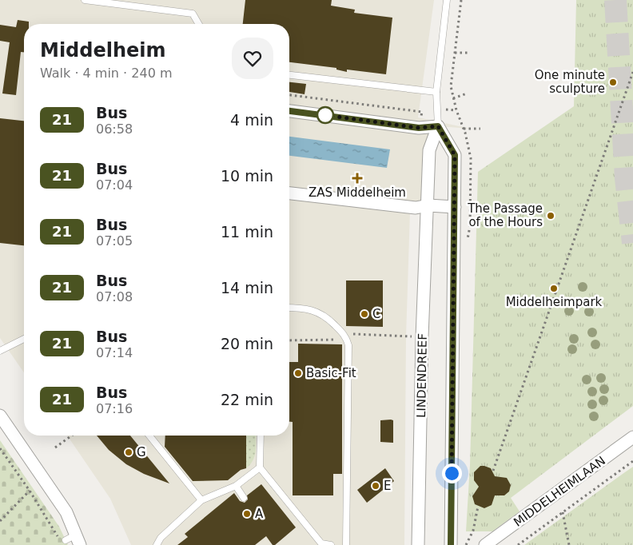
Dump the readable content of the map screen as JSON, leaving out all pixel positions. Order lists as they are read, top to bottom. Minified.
{"streets":{"street":["LINDENDREEF","MIDDELHEIMLAAN"]},"places":{"other":["One minute sculpture","The Passage of the Hours","Middelheimpark","C","Basic-Fit","G","E","A"],"health":["ZAS Middelheim"]},"lines":["bus line 21"],"page":{"heading":["Middelheim","Walk · 4 min · 240 m"],"list":[{"mark":"21","name":"Bus","note":"06:58","value":"4 min"},{"mark":"21","name":"Bus","note":"07:04","value":"10 min"},{"mark":"21","name":"Bus","note":"07:05","value":"11 min"},{"mark":"21","name":"Bus","note":"07:08","value":"14 min"},{"mark":"21","name":"Bus","note":"07:14","value":"20 min"},{"mark":"21","name":"Bus","note":"07:16","value":"22 min"}]}}
